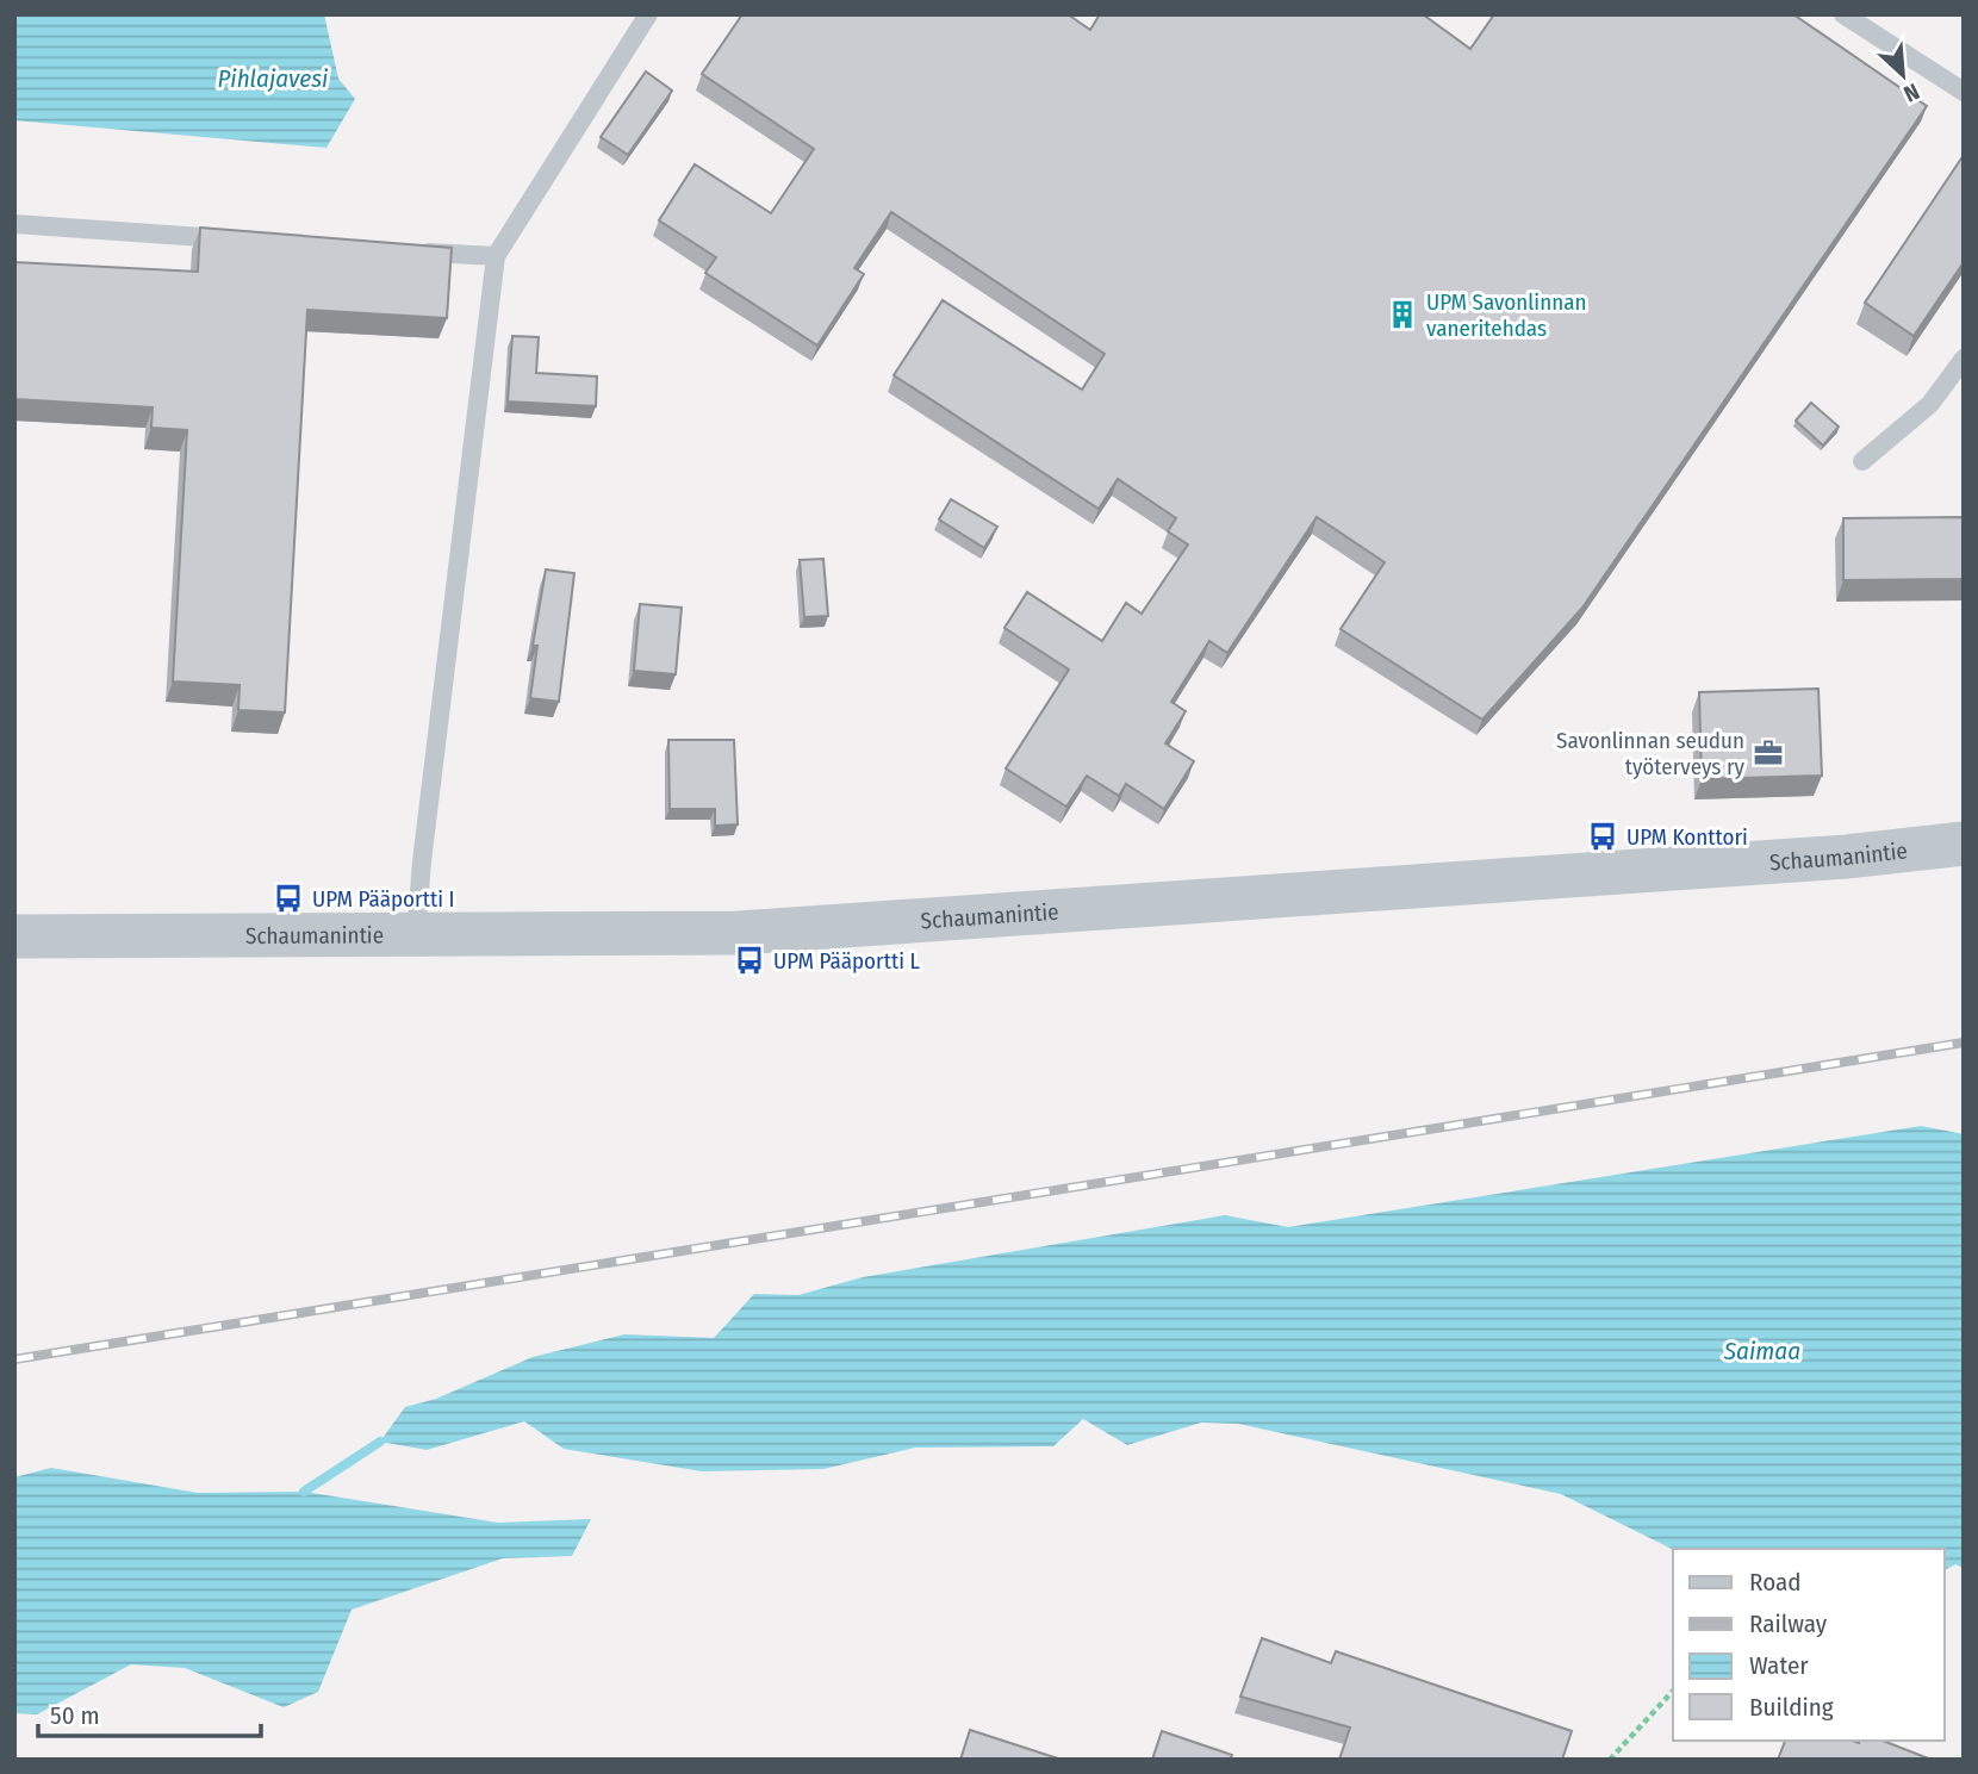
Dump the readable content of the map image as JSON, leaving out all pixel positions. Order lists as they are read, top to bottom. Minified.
{"streets":{"street":["Schaumanintie"]},"water":["Pihlajavesi","Saimaa"],"places":{"building":["UPM Savonlinnan vaneritehdas"],"office":["Savonlinnan seudun työterveys ry"],"bus stop":["UPM Konttori","UPM Pääportti I","UPM Pääportti L"]},"legend":["Road","Railway","Water","Building"],"scale_bar":"50 m","north":"bottom right"}
